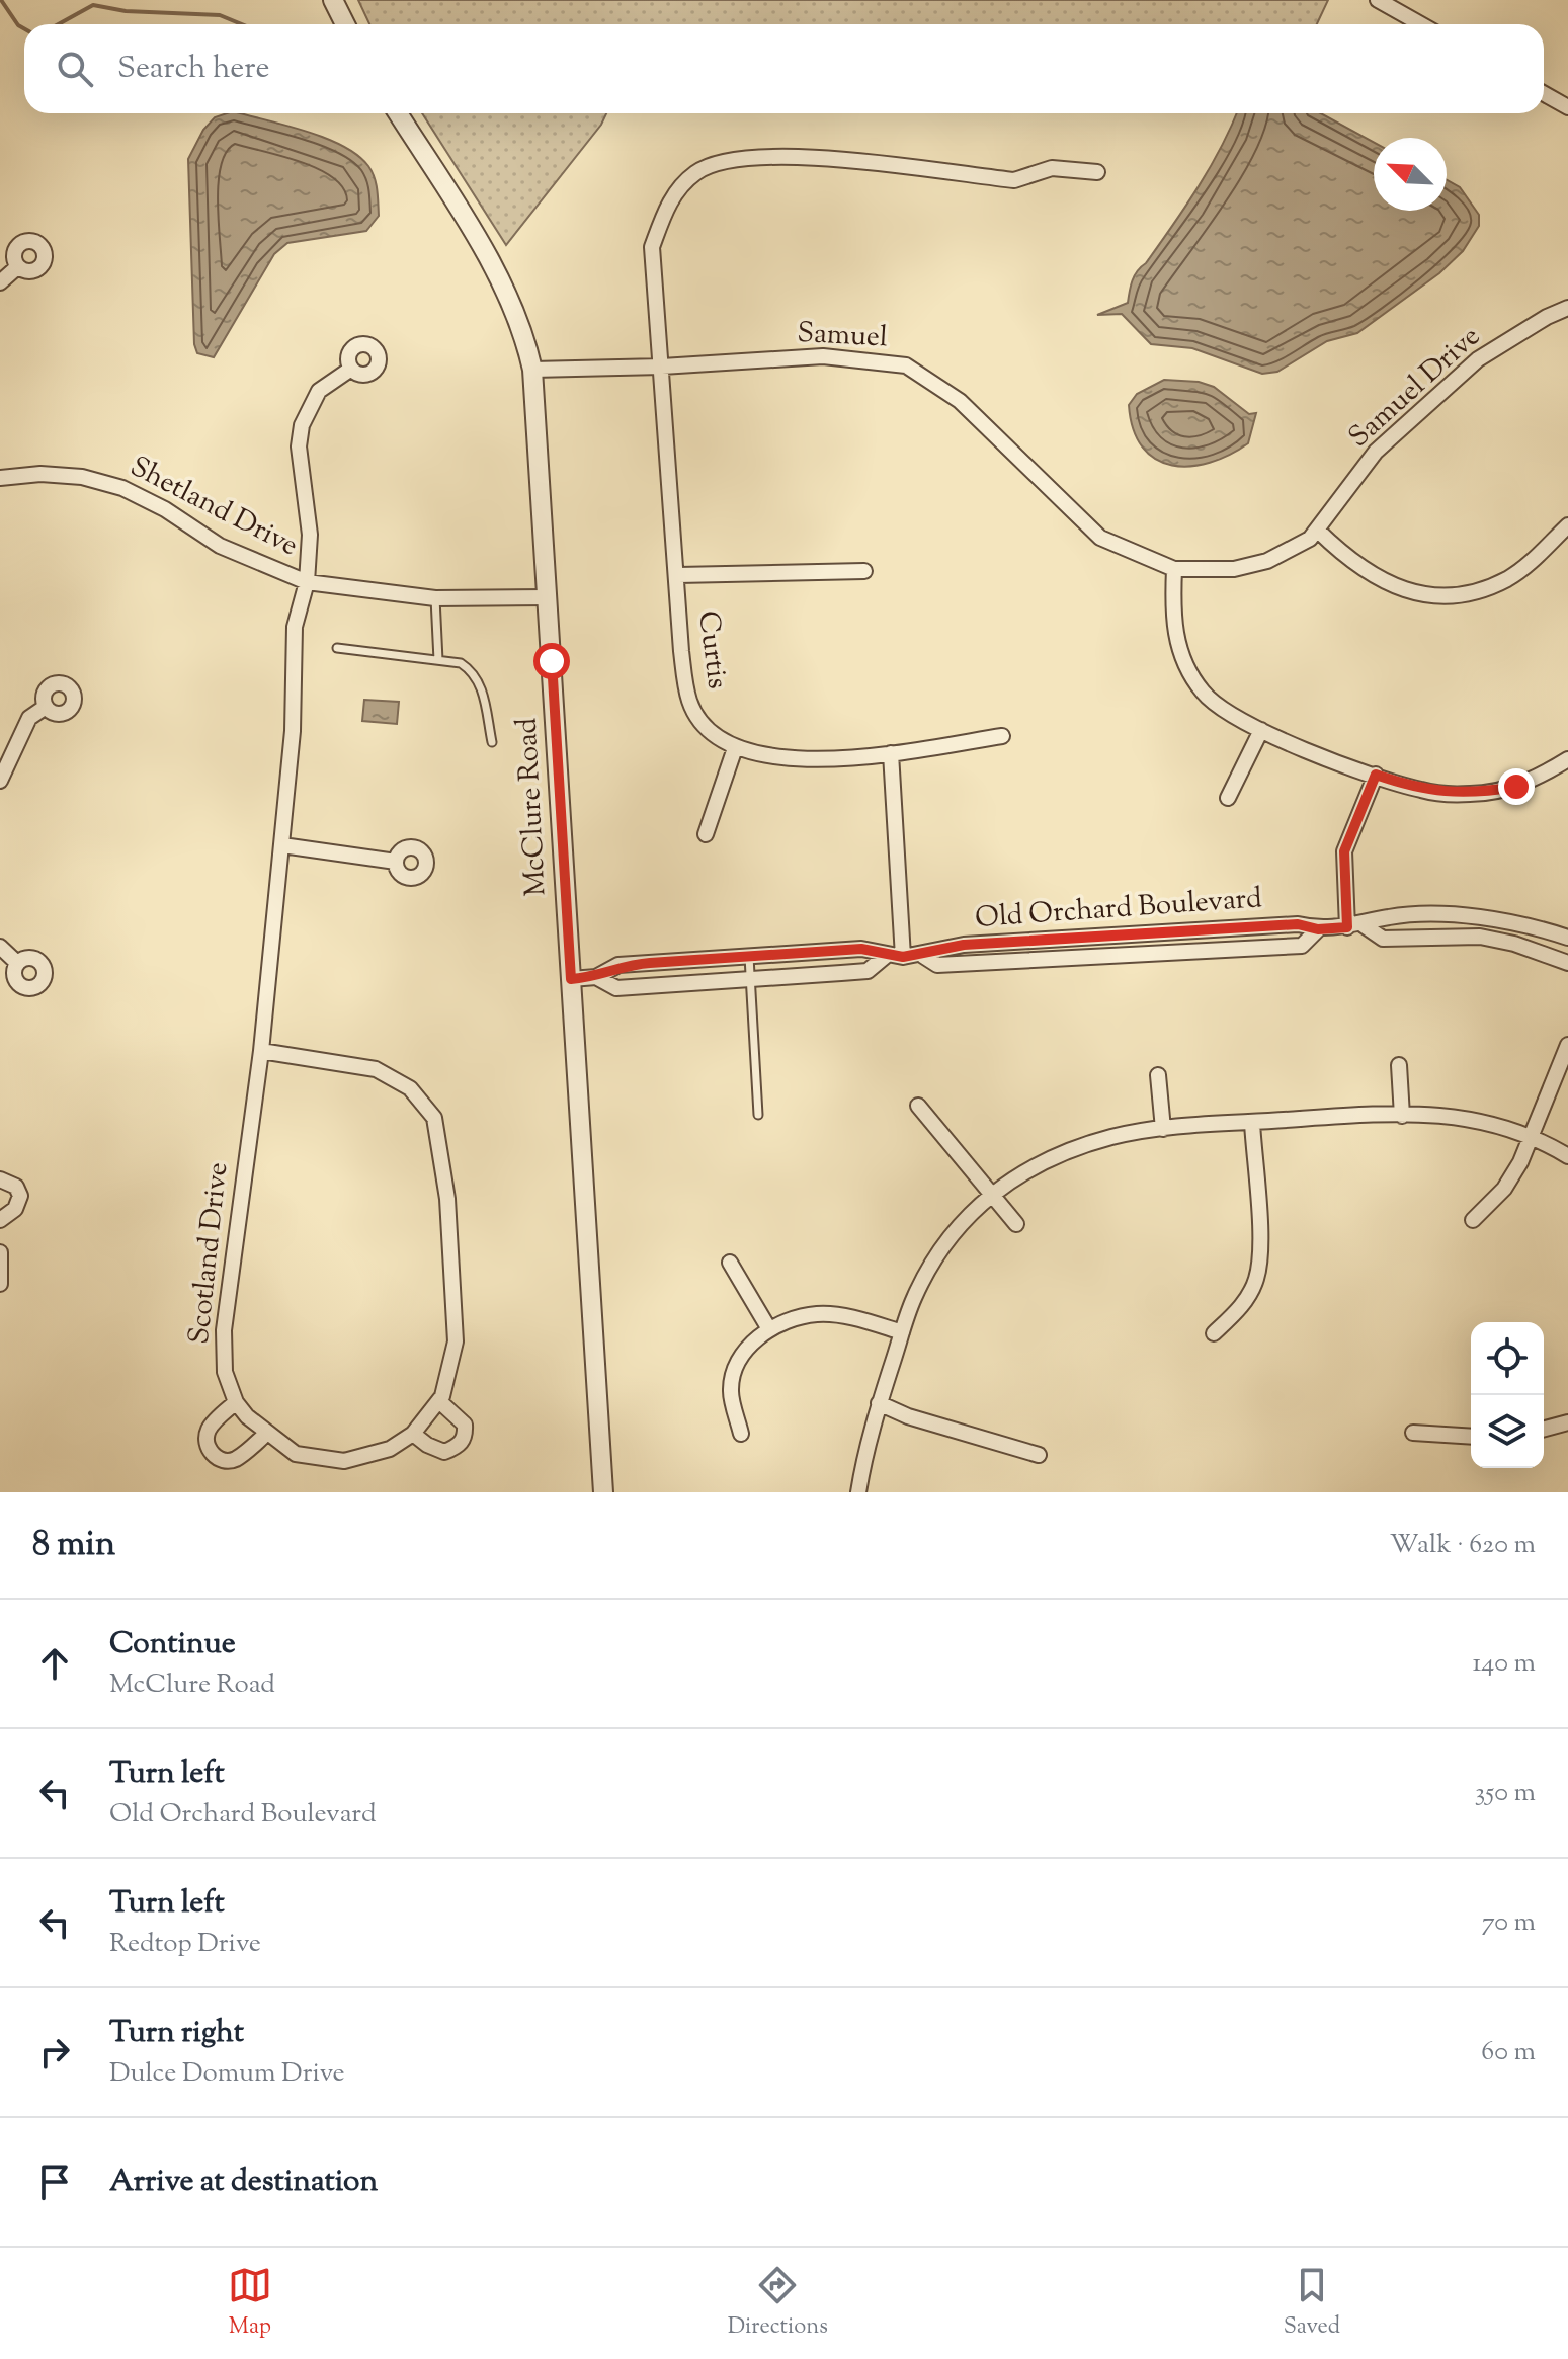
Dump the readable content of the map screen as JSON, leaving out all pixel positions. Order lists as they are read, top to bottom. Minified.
{"streets":{"street":["Samuel","Samuel Drive","Shetland Drive","Curtis","McClure Road","Old Orchard Boulevard","Scotland Drive"]},"crossings":[["Samuel","Samuel Drive"],["Samuel","Curtis"],["Samuel","McClure Road"],["Shetland Drive","McClure Road"],["Shetland Drive","Scotland Drive"],["McClure Road","Old Orchard Boulevard"]],"north":"top left","page":{"search":"Search here","heading":["8 min","Walk · 620 m"],"list":[["Continue","McClure Road","140 m"],["Turn left","Old Orchard Boulevard","350 m"],["Turn left","Redtop Drive","70 m"],["Turn right","Dulce Domum Drive","60 m"],"Arrive at destination"],"nav":["Map","Directions","Saved"]}}
